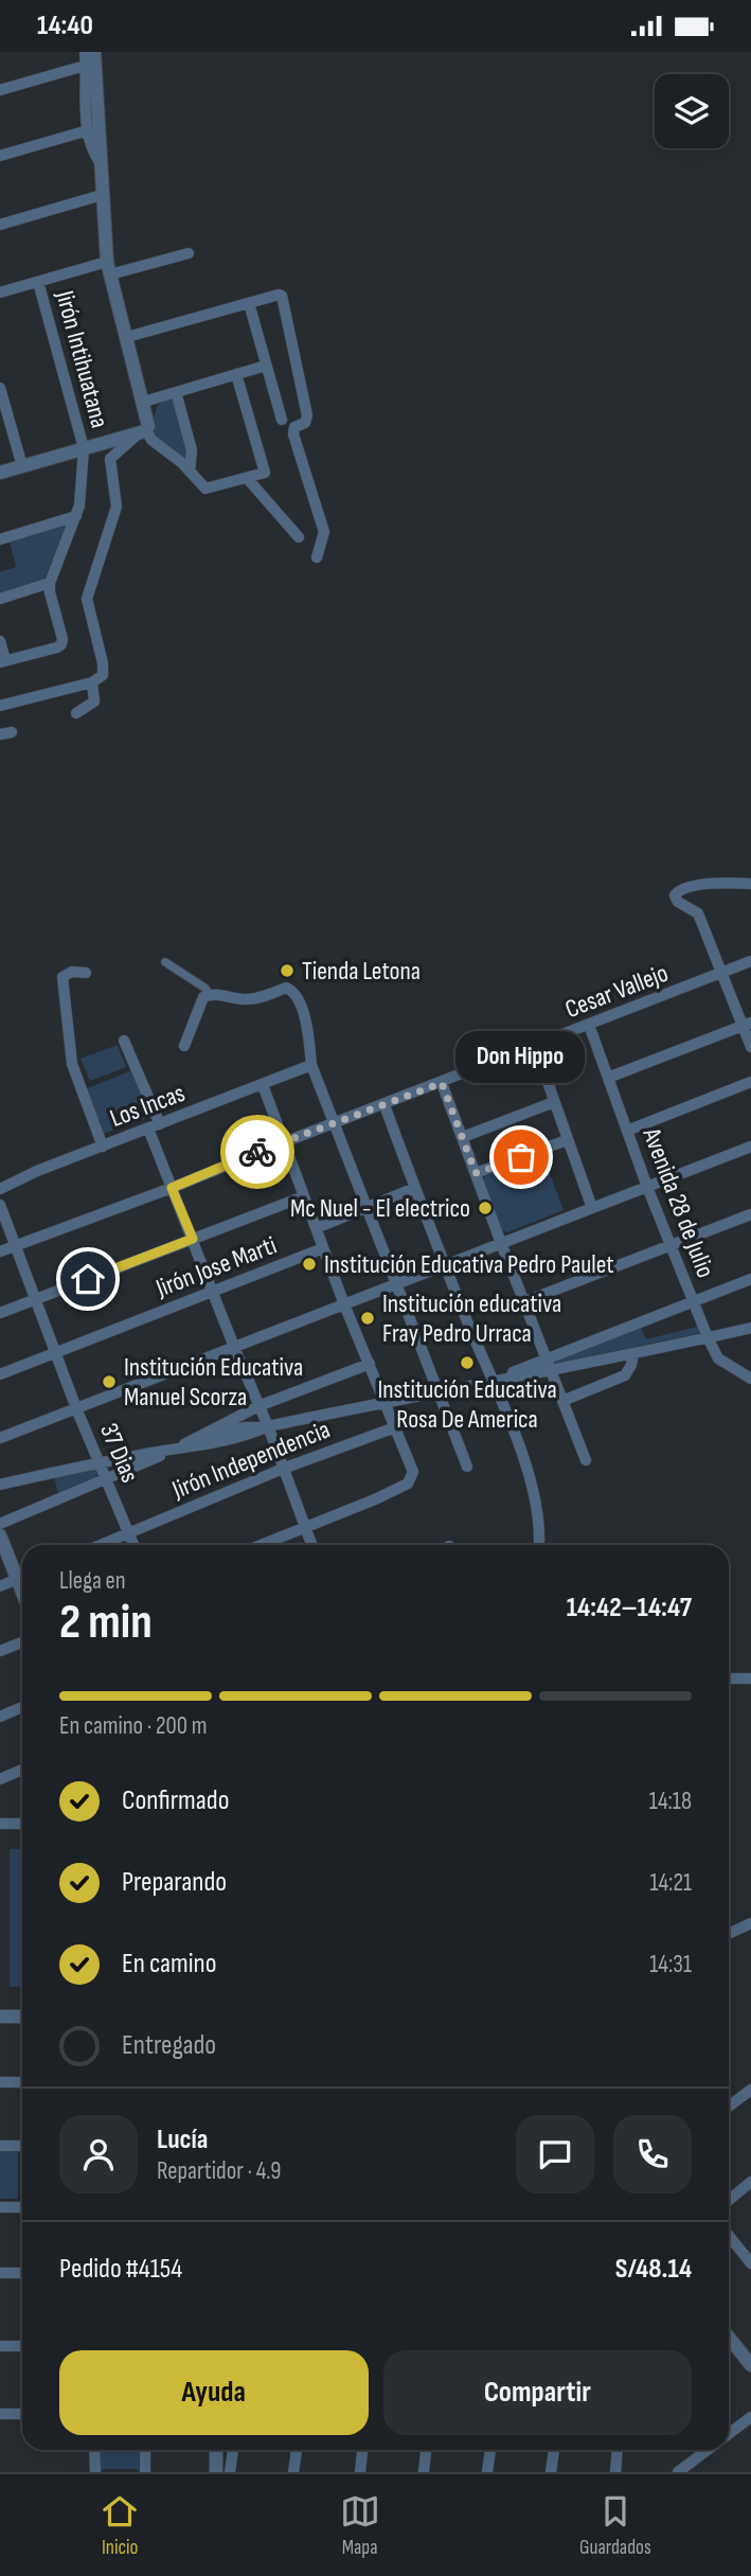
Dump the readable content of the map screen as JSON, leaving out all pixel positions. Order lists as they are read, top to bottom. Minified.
{"streets":{"street":["Jirón Intihuatana","Cesar Vallejo","Los Incas","Avenida 28 de Julio","Jirón Jose Marti","37 Dias","Jirón Independencia"]},"crossings":[["Cesar Vallejo","Avenida 28 de Julio"],["Cesar Vallejo","37 Dias"],["Jirón Jose Marti","37 Dias"],["37 Dias","Jirón Independencia"]],"places":["Tienda Letona","Don Hippo","Mc Nuel - El electrico","Institución Educativa Pedro Paulet","Institución educativa Fray Pedro Urraca","Institución Educativa Rosa De America","Institución Educativa Manuel Scorza"],"page":{"status":"14:40","bubble":"Don Hippo","heading":["2 min","Llega en","14:42–14:47"],"panel":["Lucía","Repartidor · 4.9","Pedido #4154","S/48.14"],"bar":"En camino · 200 m","list":[["Confirmado","14:18"],["Preparando","14:21"],["En camino","14:31"],"Entregado"],"buttons":["Ayuda","Compartir"],"tabs":["Inicio","Mapa","Guardados"]}}
